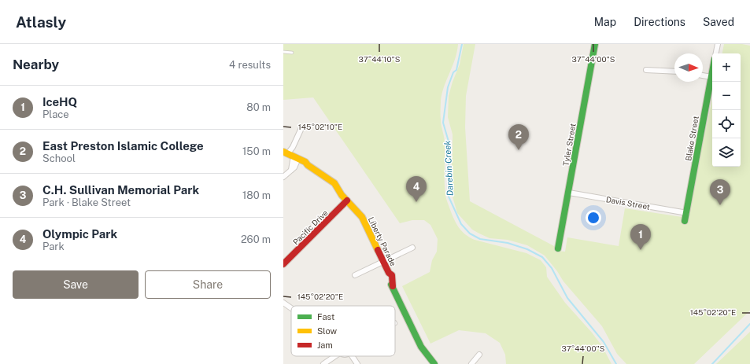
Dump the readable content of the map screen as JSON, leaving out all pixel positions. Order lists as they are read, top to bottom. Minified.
{"streets":{"street":["Blake Street","Tyler Street","Davis Street","Pacific Drive","Liberty Parade"]},"crossings":[["Blake Street","Davis Street"],["Tyler Street","Davis Street"],["Pacific Drive","Liberty Parade"]],"water":["Darebin Creek"],"legend":["Fast","Slow","Jam"],"north":"right","page":{"header":"Atlasly","nav":["Map","Directions","Saved"],"heading":["Nearby","4 results"],"map_buttons":["+","−"],"list":[{"mark":"1","name":"IceHQ","note":"Place","value":"80 m"},{"mark":"2","name":"East Preston Islamic College","note":"School","value":"150 m"},{"mark":"3","name":"C.H. Sullivan Memorial Park","note":"Park · Blake Street","value":"180 m"},{"mark":"4","name":"Olympic Park","note":"Park","value":"260 m"}],"pins":["2","4","3","1"],"buttons":["Save","Share"]},"coordinates":["37°44'10\"S","37°44'00\"S","145°02'10\"E","145°02'20\"E"]}
